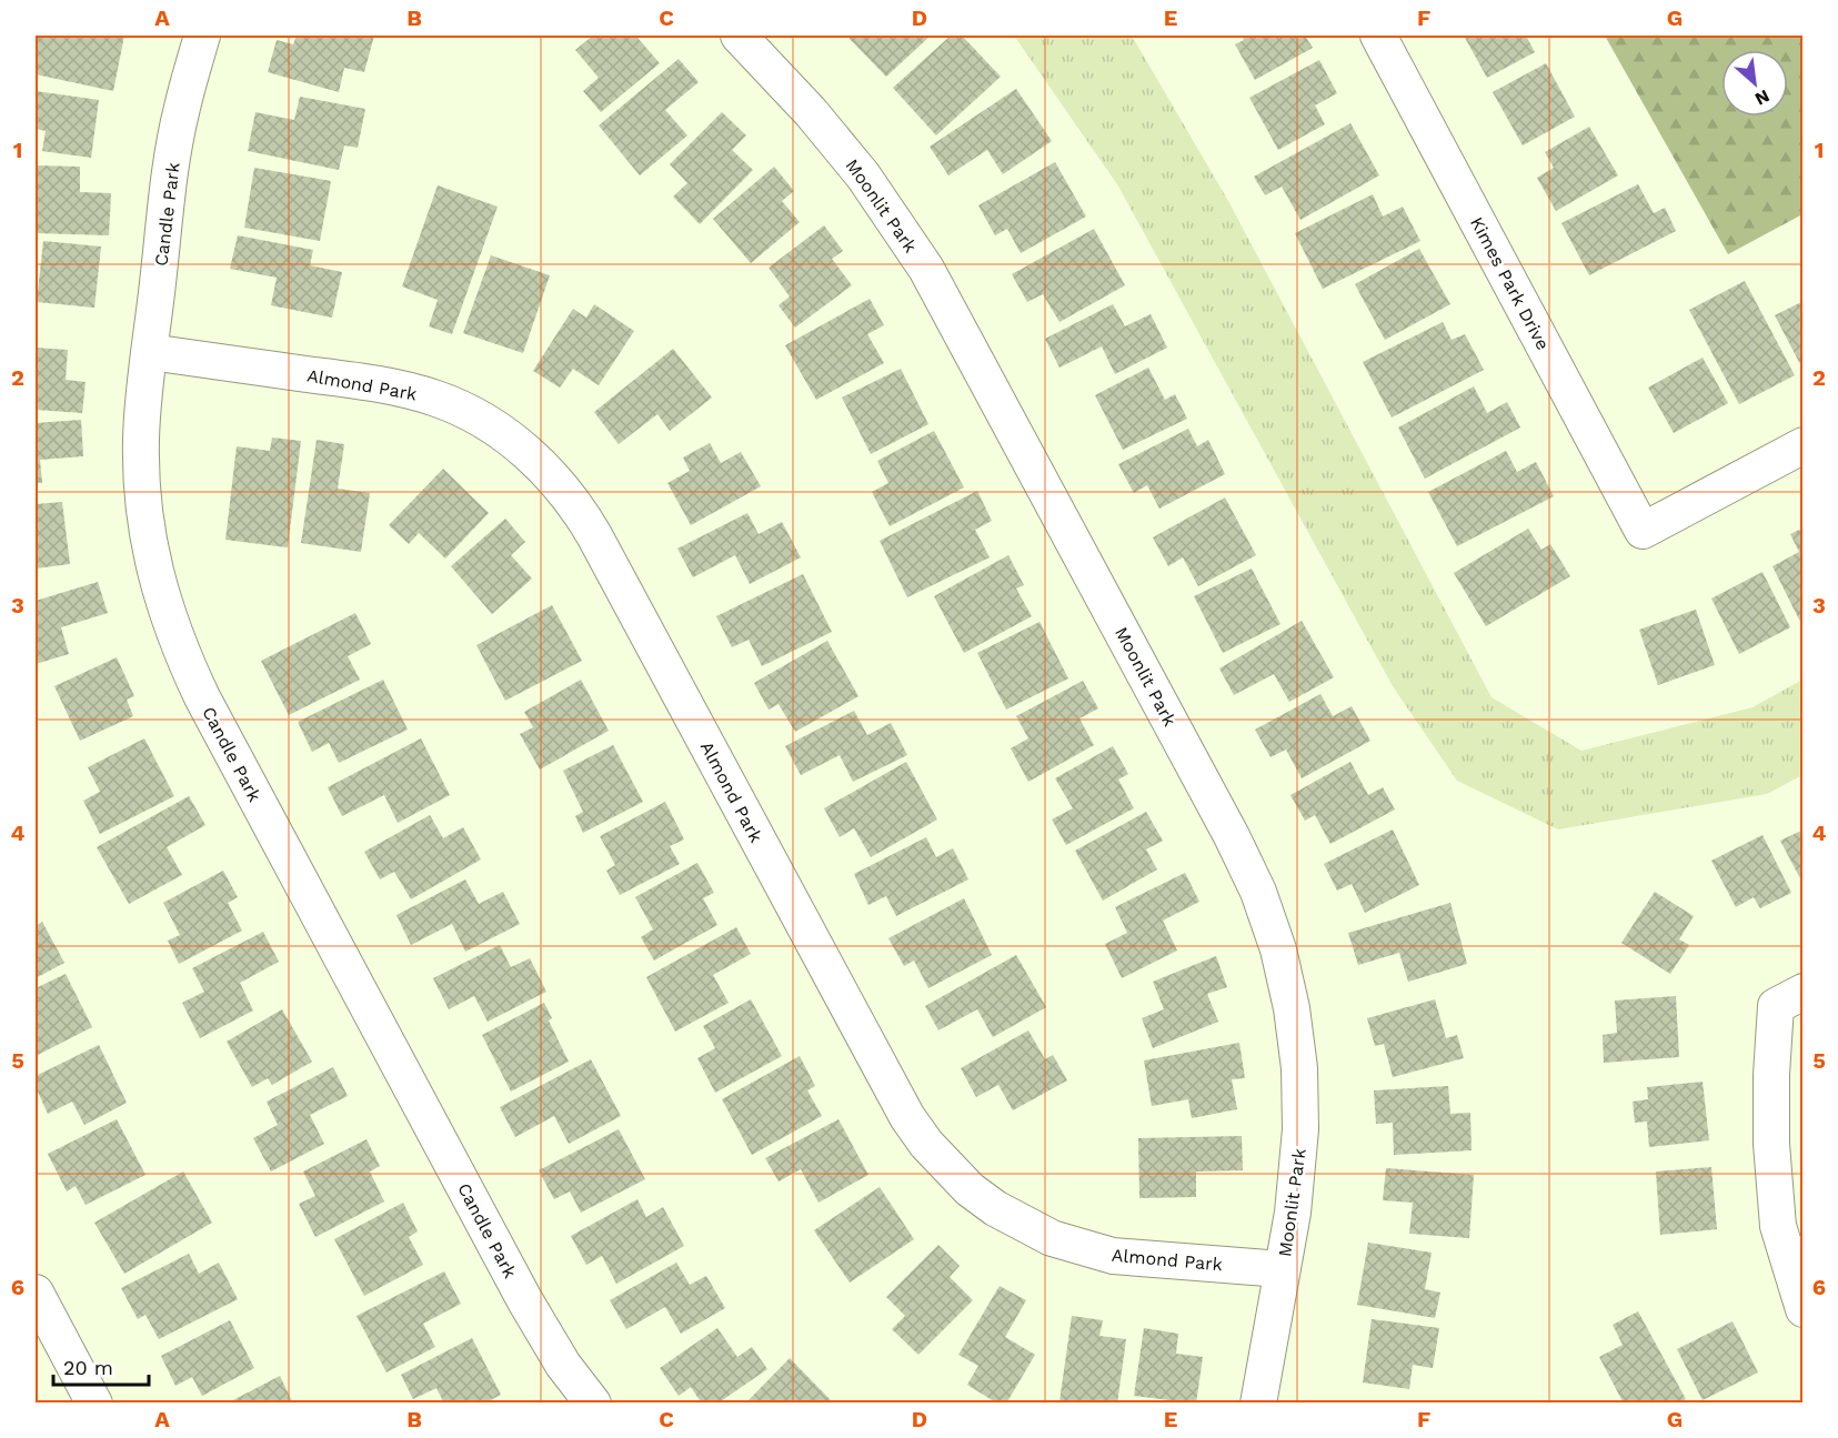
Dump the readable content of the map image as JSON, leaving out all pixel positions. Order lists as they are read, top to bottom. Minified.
{"streets":{"street":["Moonlit Park","Candle Park","Kimes Park Drive","Almond Park"]},"crossings":[["Moonlit Park","Almond Park"],["Candle Park","Almond Park"]],"scale_bar":"20 m","north":"bottom right","grid":{"columns":["A","B","C","D","E","F","G"],"rows":["1","2","3","4","5","6"]}}
